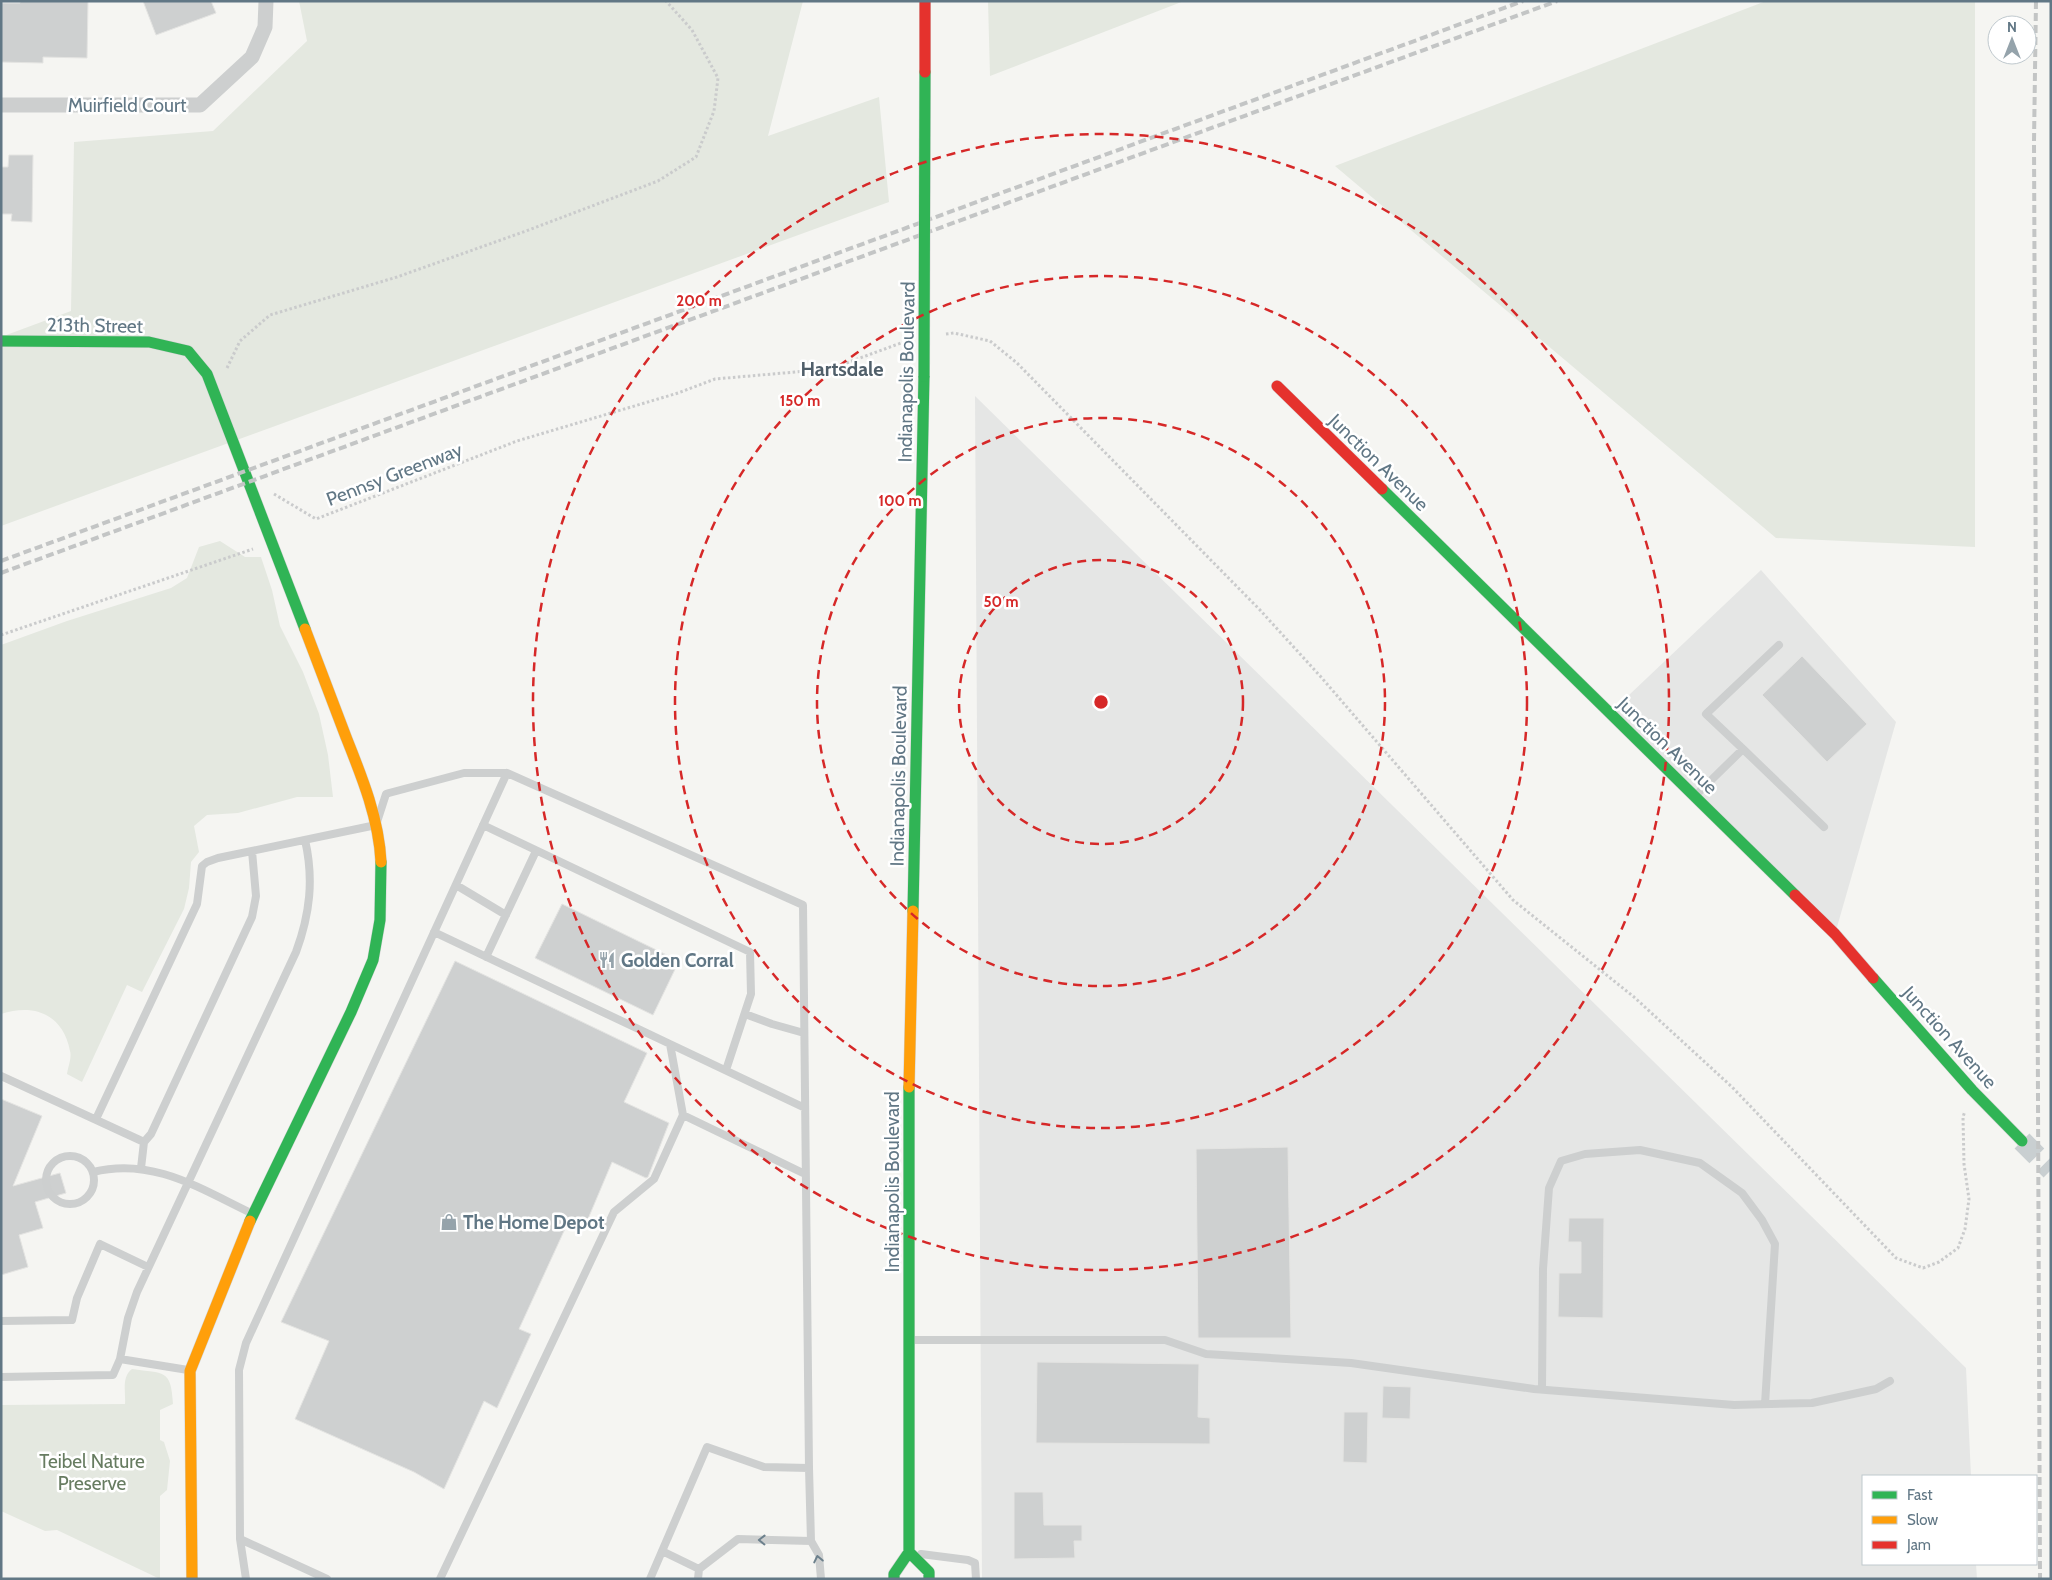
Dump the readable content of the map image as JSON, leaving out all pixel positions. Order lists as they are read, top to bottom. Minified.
{"streets":{"main road":["213th Street","Indianapolis Boulevard","Junction Avenue"],"street":["Muirfield Court"],"path":["Pennsy Greenway"]},"districts":["Hartsdale"],"parks":["Teibel Nature Preserve"],"places":{"restaurant":["Golden Corral"],"shop":["The Home Depot"]},"legend":["Fast","Slow","Jam"],"north":"top","rings":["200 m","150 m","100 m","50 m"]}
